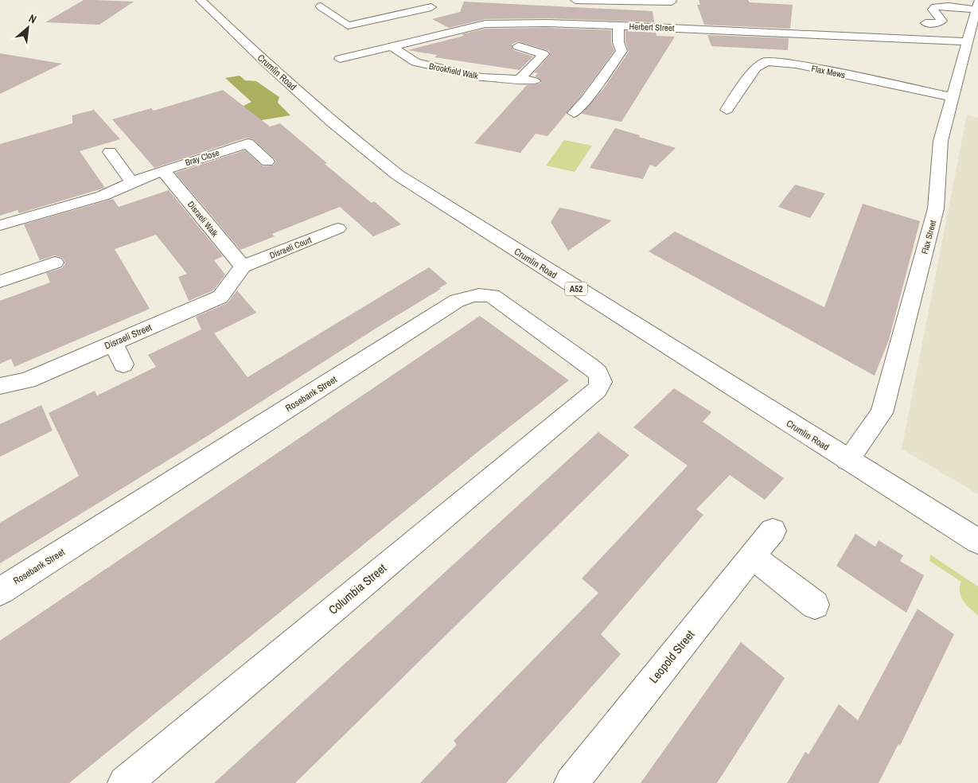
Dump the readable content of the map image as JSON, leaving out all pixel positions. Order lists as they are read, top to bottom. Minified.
{"streets":{"street":["Herbert Street","Brookfield Walk","Flax Mews","Crumlin Road","Bray Close","Disraeli Walk","Flax Street","Disraeli Court","A52","Disraeli Street","Rosebank Street","Columbia Street","Leopold Street"]},"crossings":[["Herbert Street","Brookfield Walk"],["Herbert Street","Flax Street"],["Flax Mews","Flax Street"],["Crumlin Road","Flax Street"],["Bray Close","Disraeli Walk"],["Disraeli Walk","Disraeli Court"],["Disraeli Walk","Disraeli Street"],["Disraeli Court","Disraeli Street"],["Rosebank Street","Columbia Street"]],"north":"top right"}
